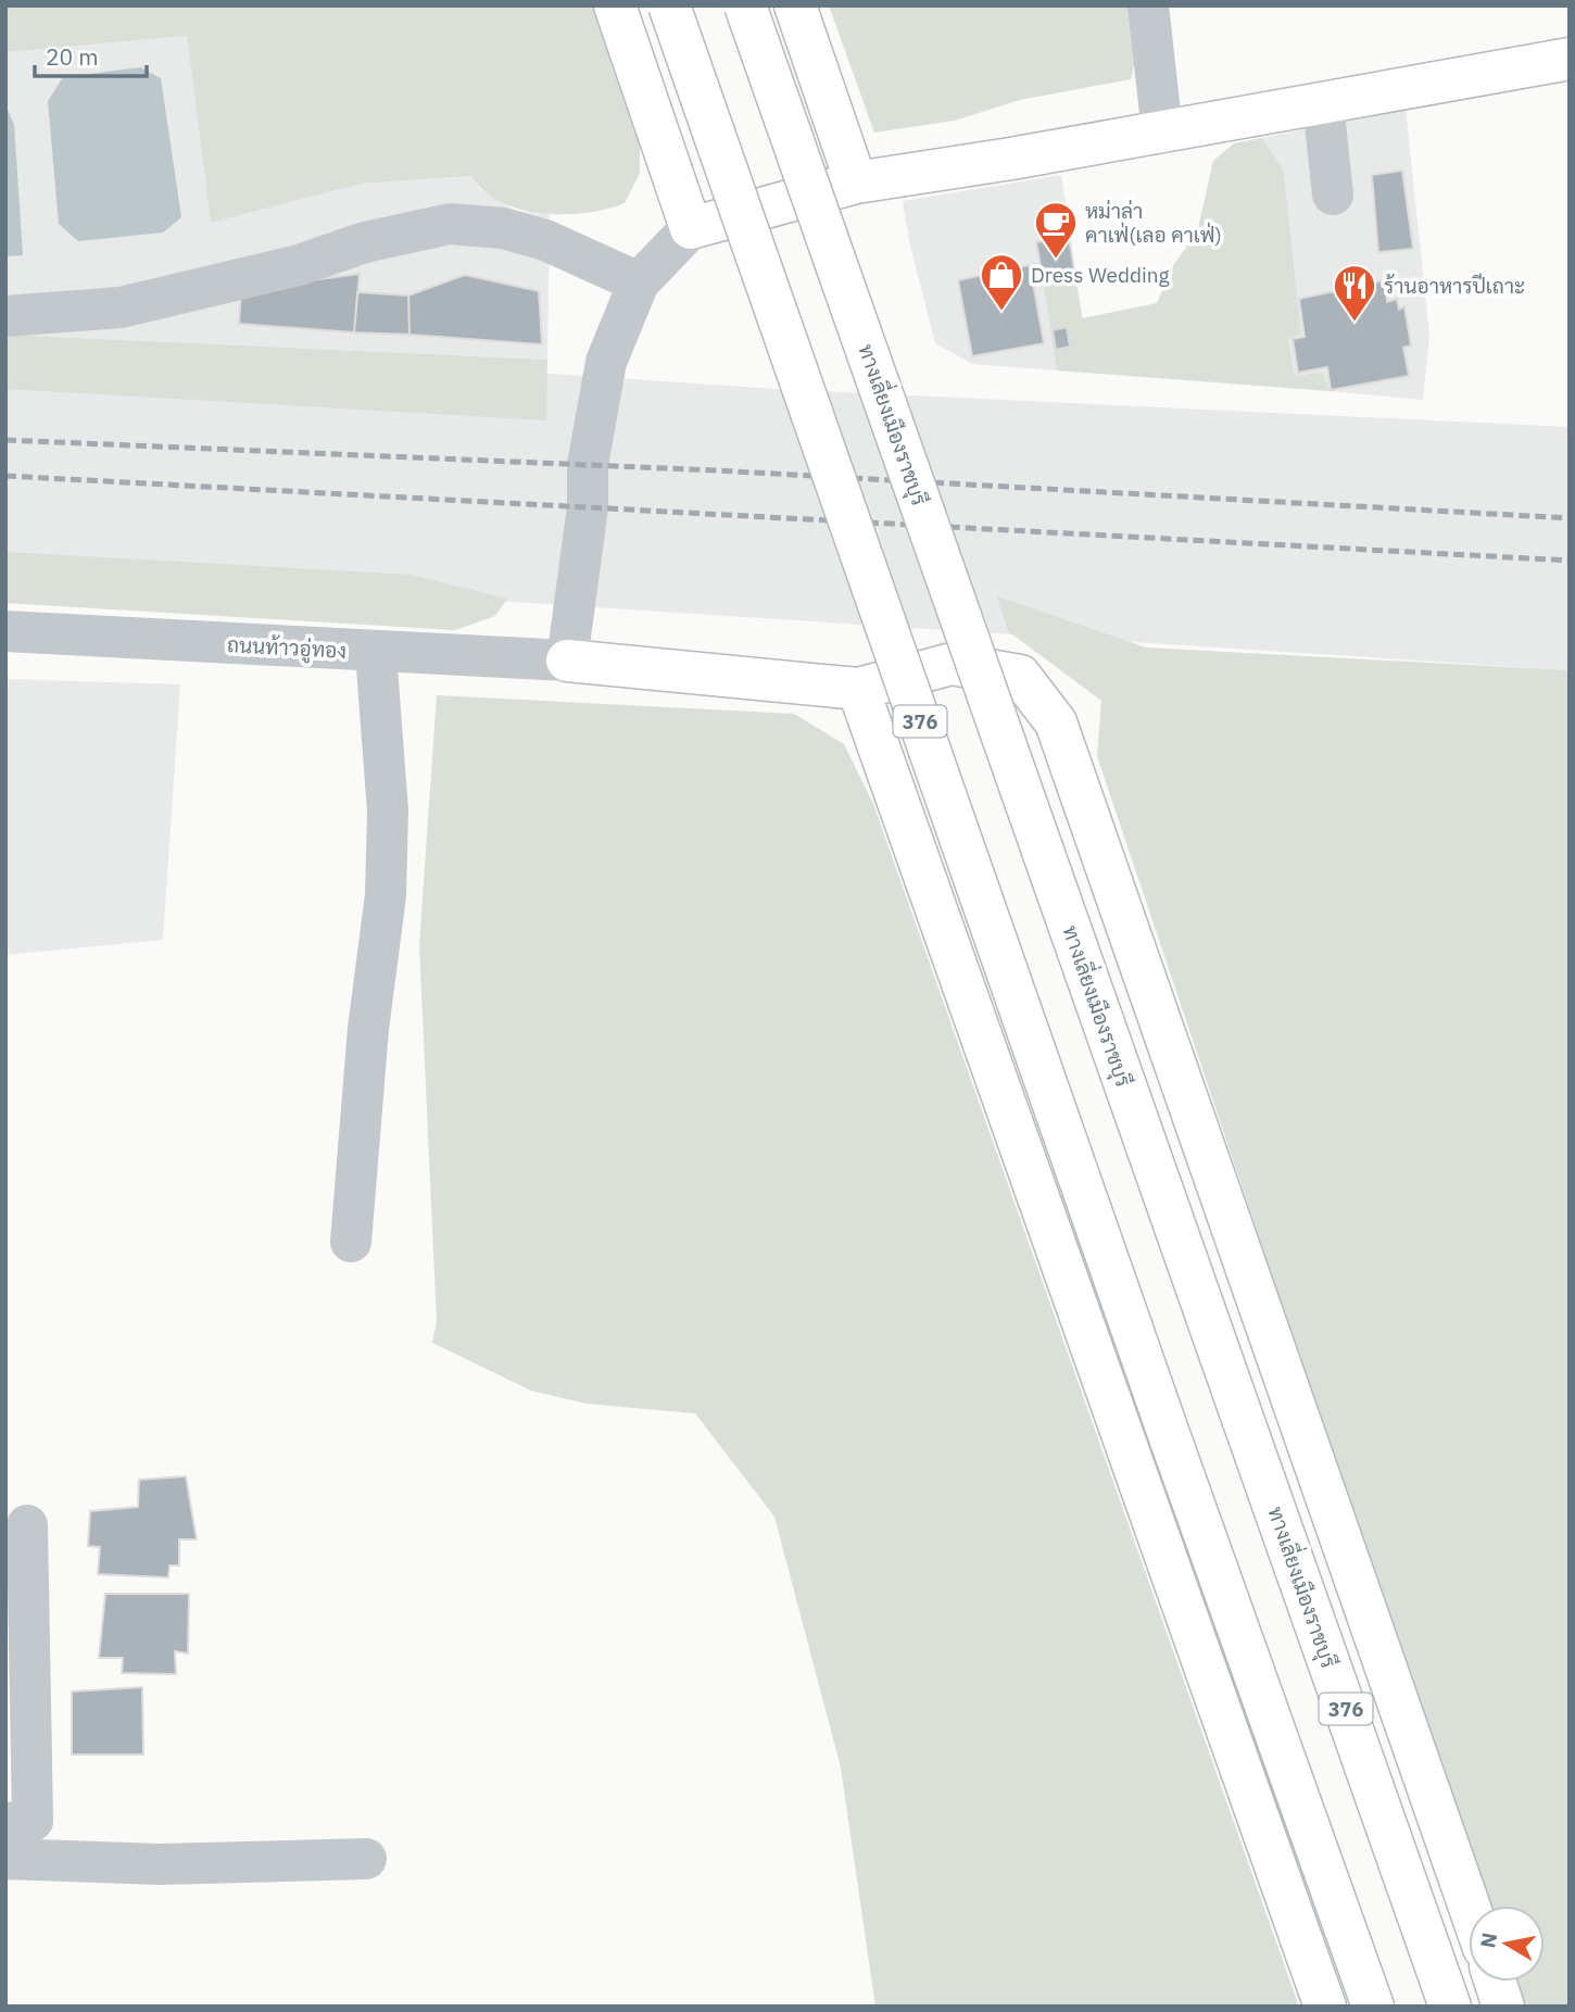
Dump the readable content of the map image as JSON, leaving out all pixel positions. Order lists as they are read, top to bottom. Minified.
{"streets":{"main road":["ทางเลี่ยงเมืองราชบุรี","376"],"street":["ถนนท้าวอู่ทอง"]},"places":{"cafe":["หม่าล่า คาเฟ่(เลอ คาเฟ่)"],"shop":["Dress Wedding"],"restaurant":["ร้านอาหารปีเถาะ"]},"scale_bar":"20 m","north":"left"}
